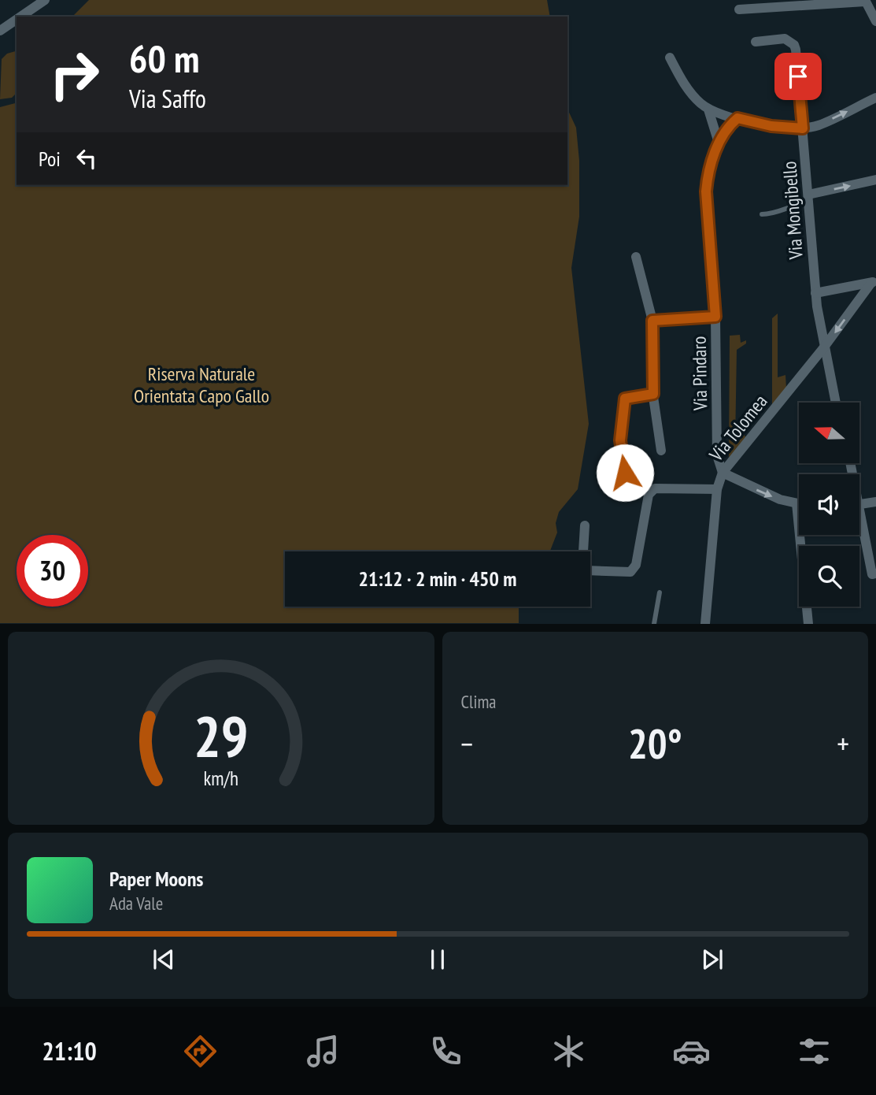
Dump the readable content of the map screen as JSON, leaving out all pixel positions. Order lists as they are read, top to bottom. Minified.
{"streets":{"street":["Via Mongibello","Via Pindaro","Via Tolomea"]},"crossings":[["Via Mongibello","Via Tolomea"],["Via Pindaro","Via Tolomea"]],"parks":["Riserva Naturale Orientata Capo Gallo"],"north":"left","page":{"turn":["60 m","Via Saffo"],"then":"Poi","limit":"30","trip":"21:12 · 2 min · 450 m","tile":"Clima","heat":["−","20°","+"],"song":["Paper Moons","Ada Vale"],"tabs":"21:10","gauge":["29","km/h"]}}
